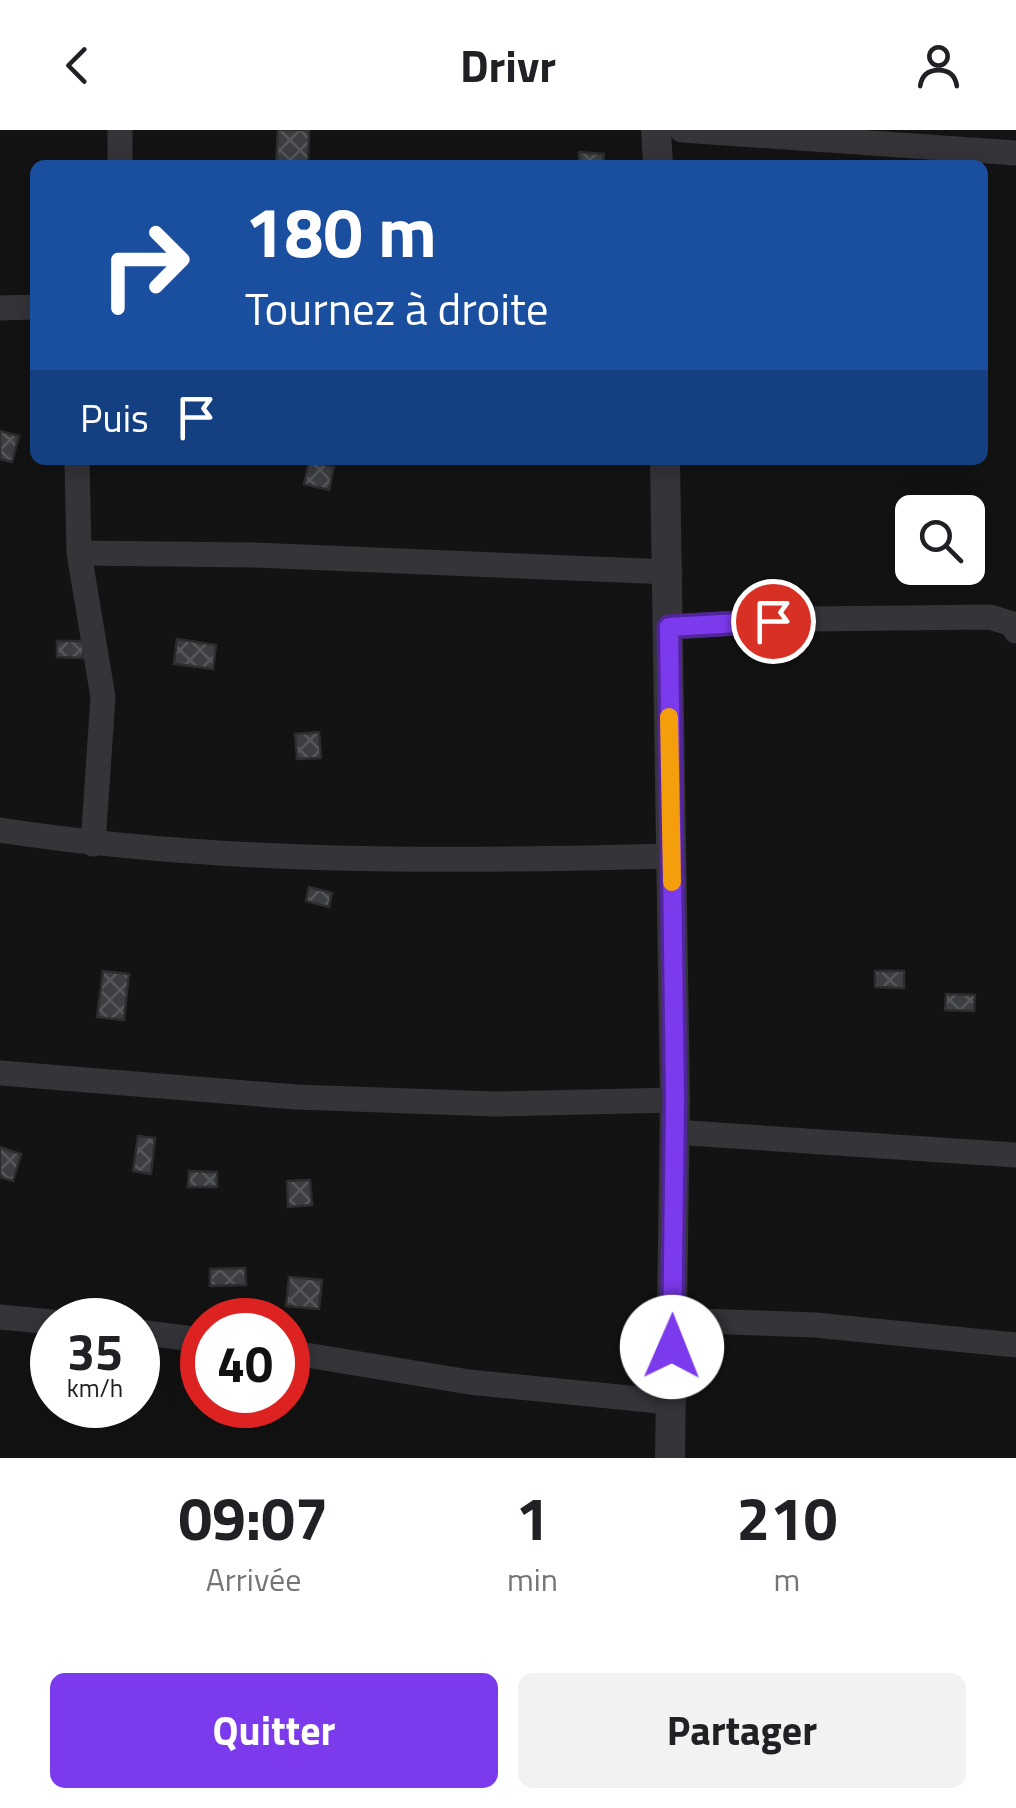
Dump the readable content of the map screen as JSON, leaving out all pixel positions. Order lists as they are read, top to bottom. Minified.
{"page":{"header":"Drivr","turn":["180 m","Tournez à droite"],"then":"Puis","speed":"35 km/h","limit":"40","eta":["09:07","Arrivée","1","min","210","m"],"buttons":["Quitter","Partager"]}}
